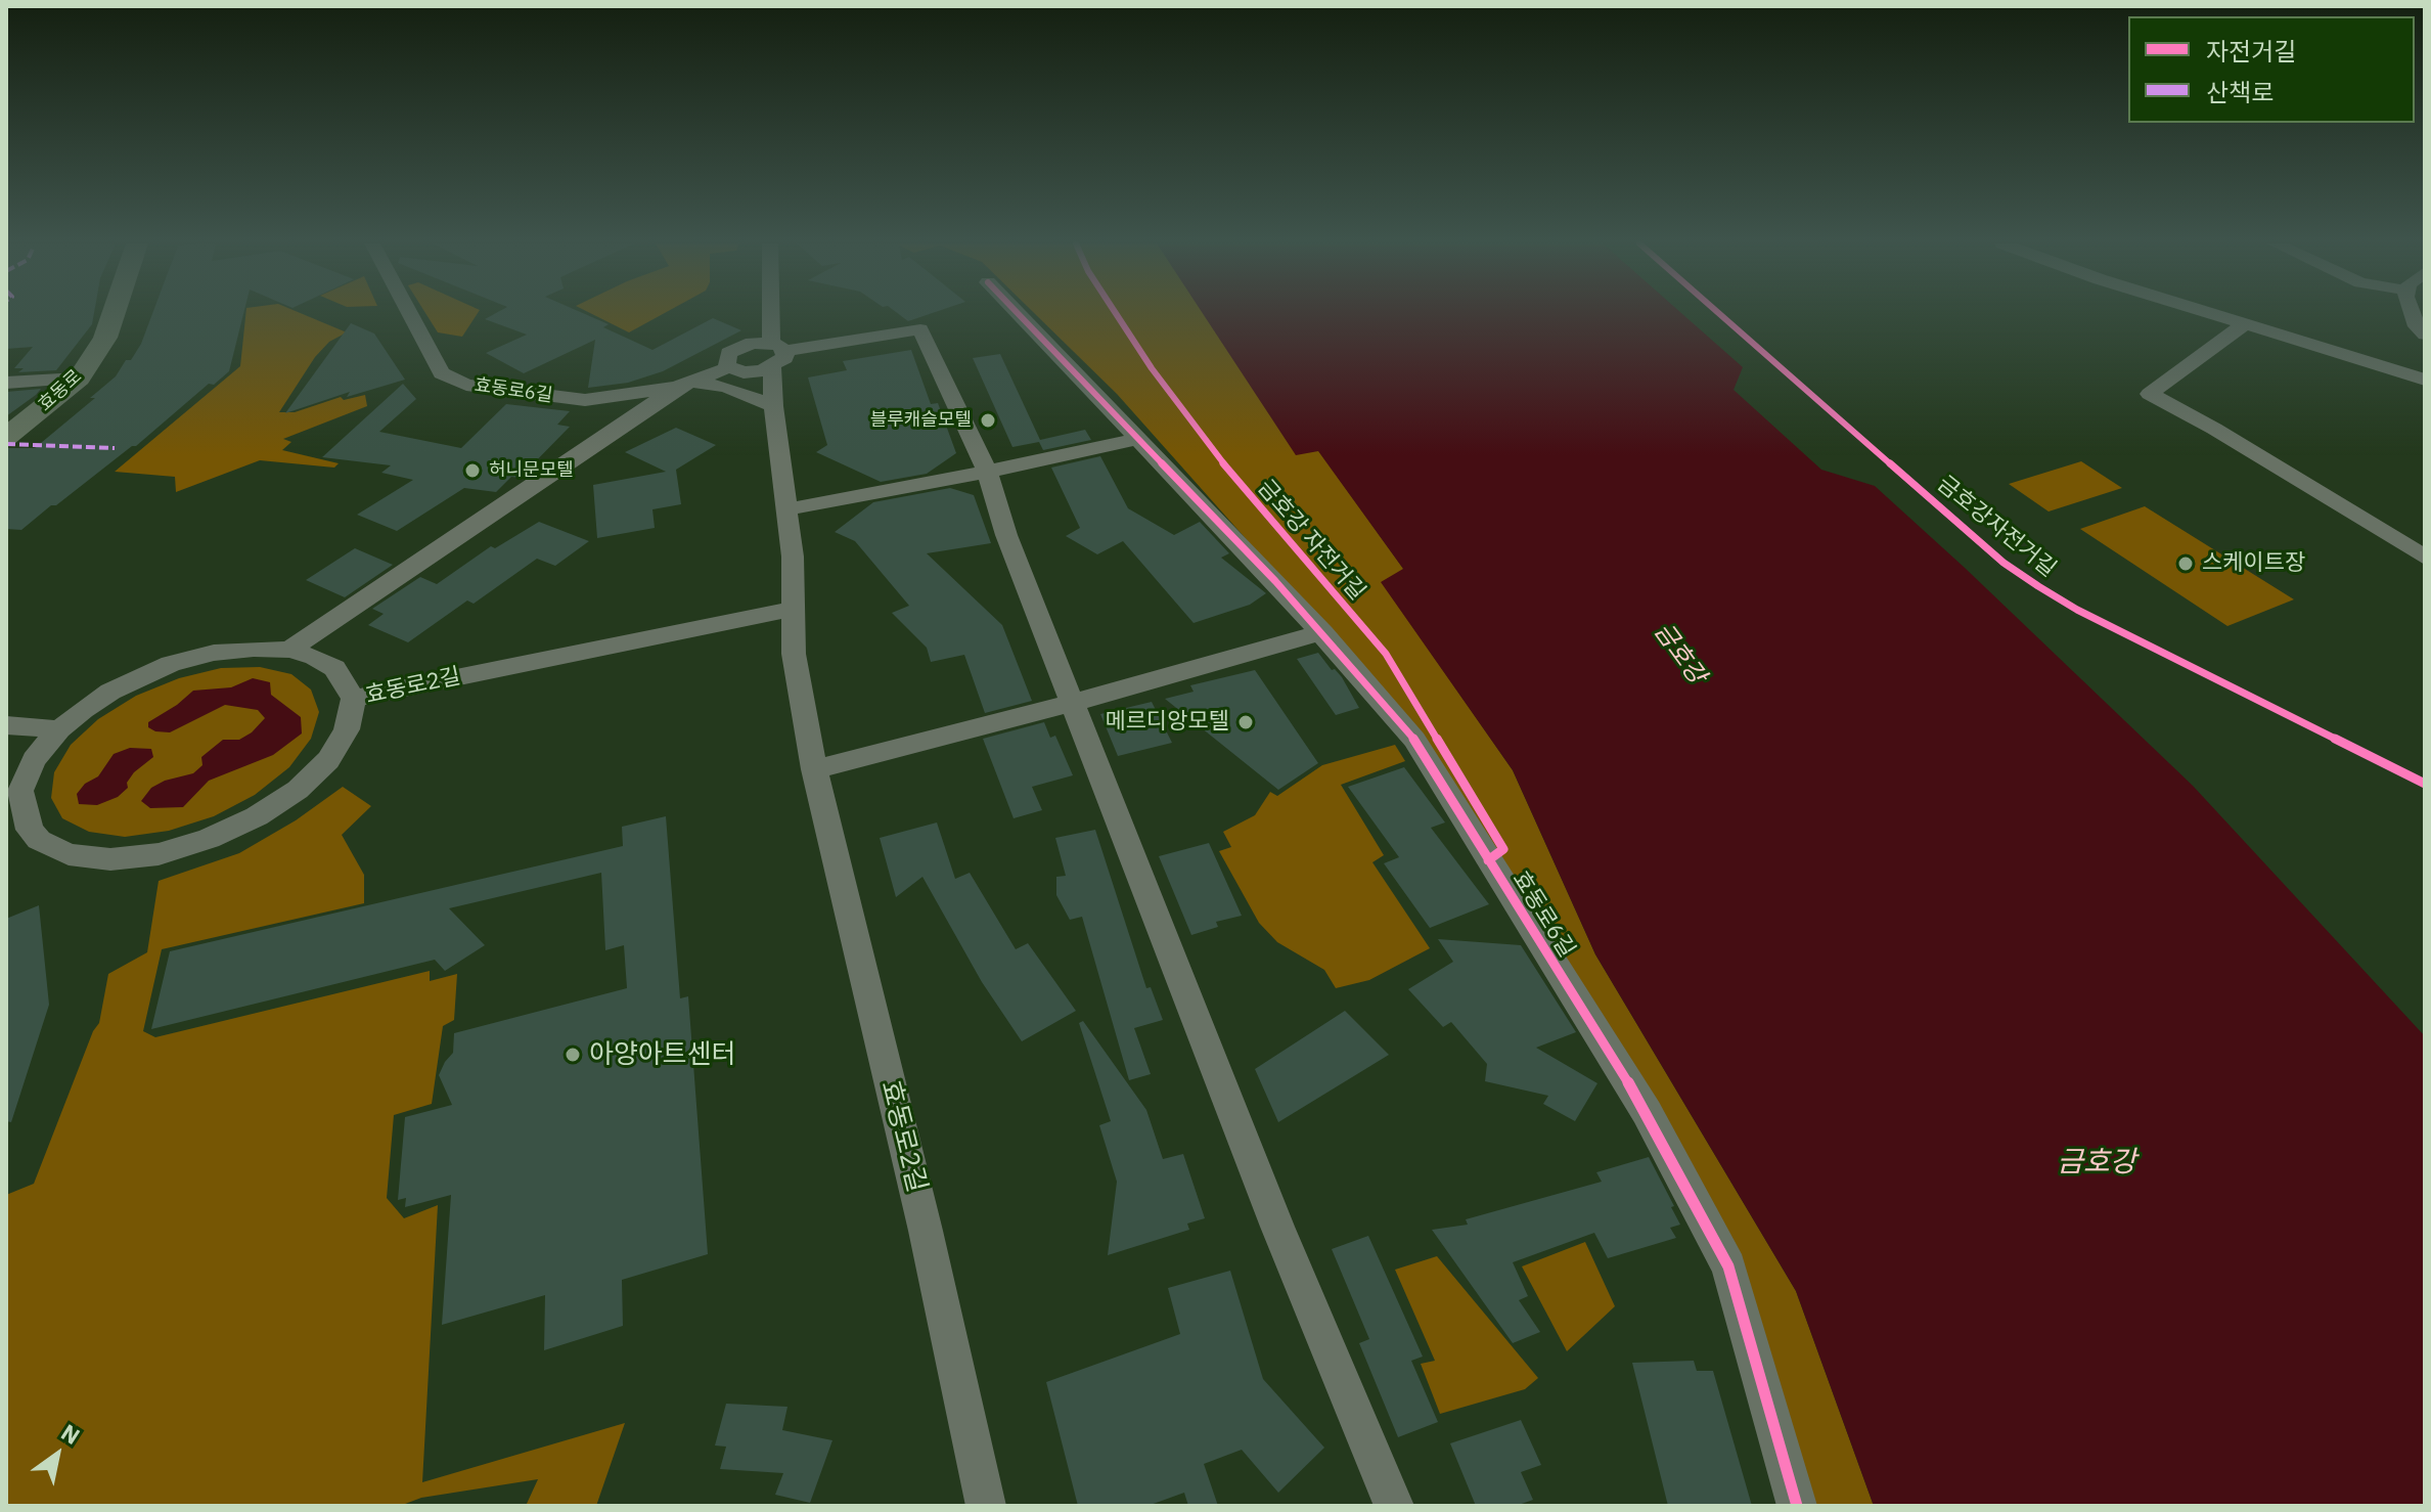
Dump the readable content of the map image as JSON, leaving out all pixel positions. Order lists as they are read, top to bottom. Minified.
{"streets":{"main road":["효동로"],"street":["효동로6길","효동로2길"],"cycle path":["금호강자전거길","금호강 자전거길"]},"water":["금호강"],"places":["블루캐슬모텔","허니문모텔","스케이트장","메르디앙모텔","아양아트센터"],"legend":["자전거길","산책로"],"north":"top right"}
